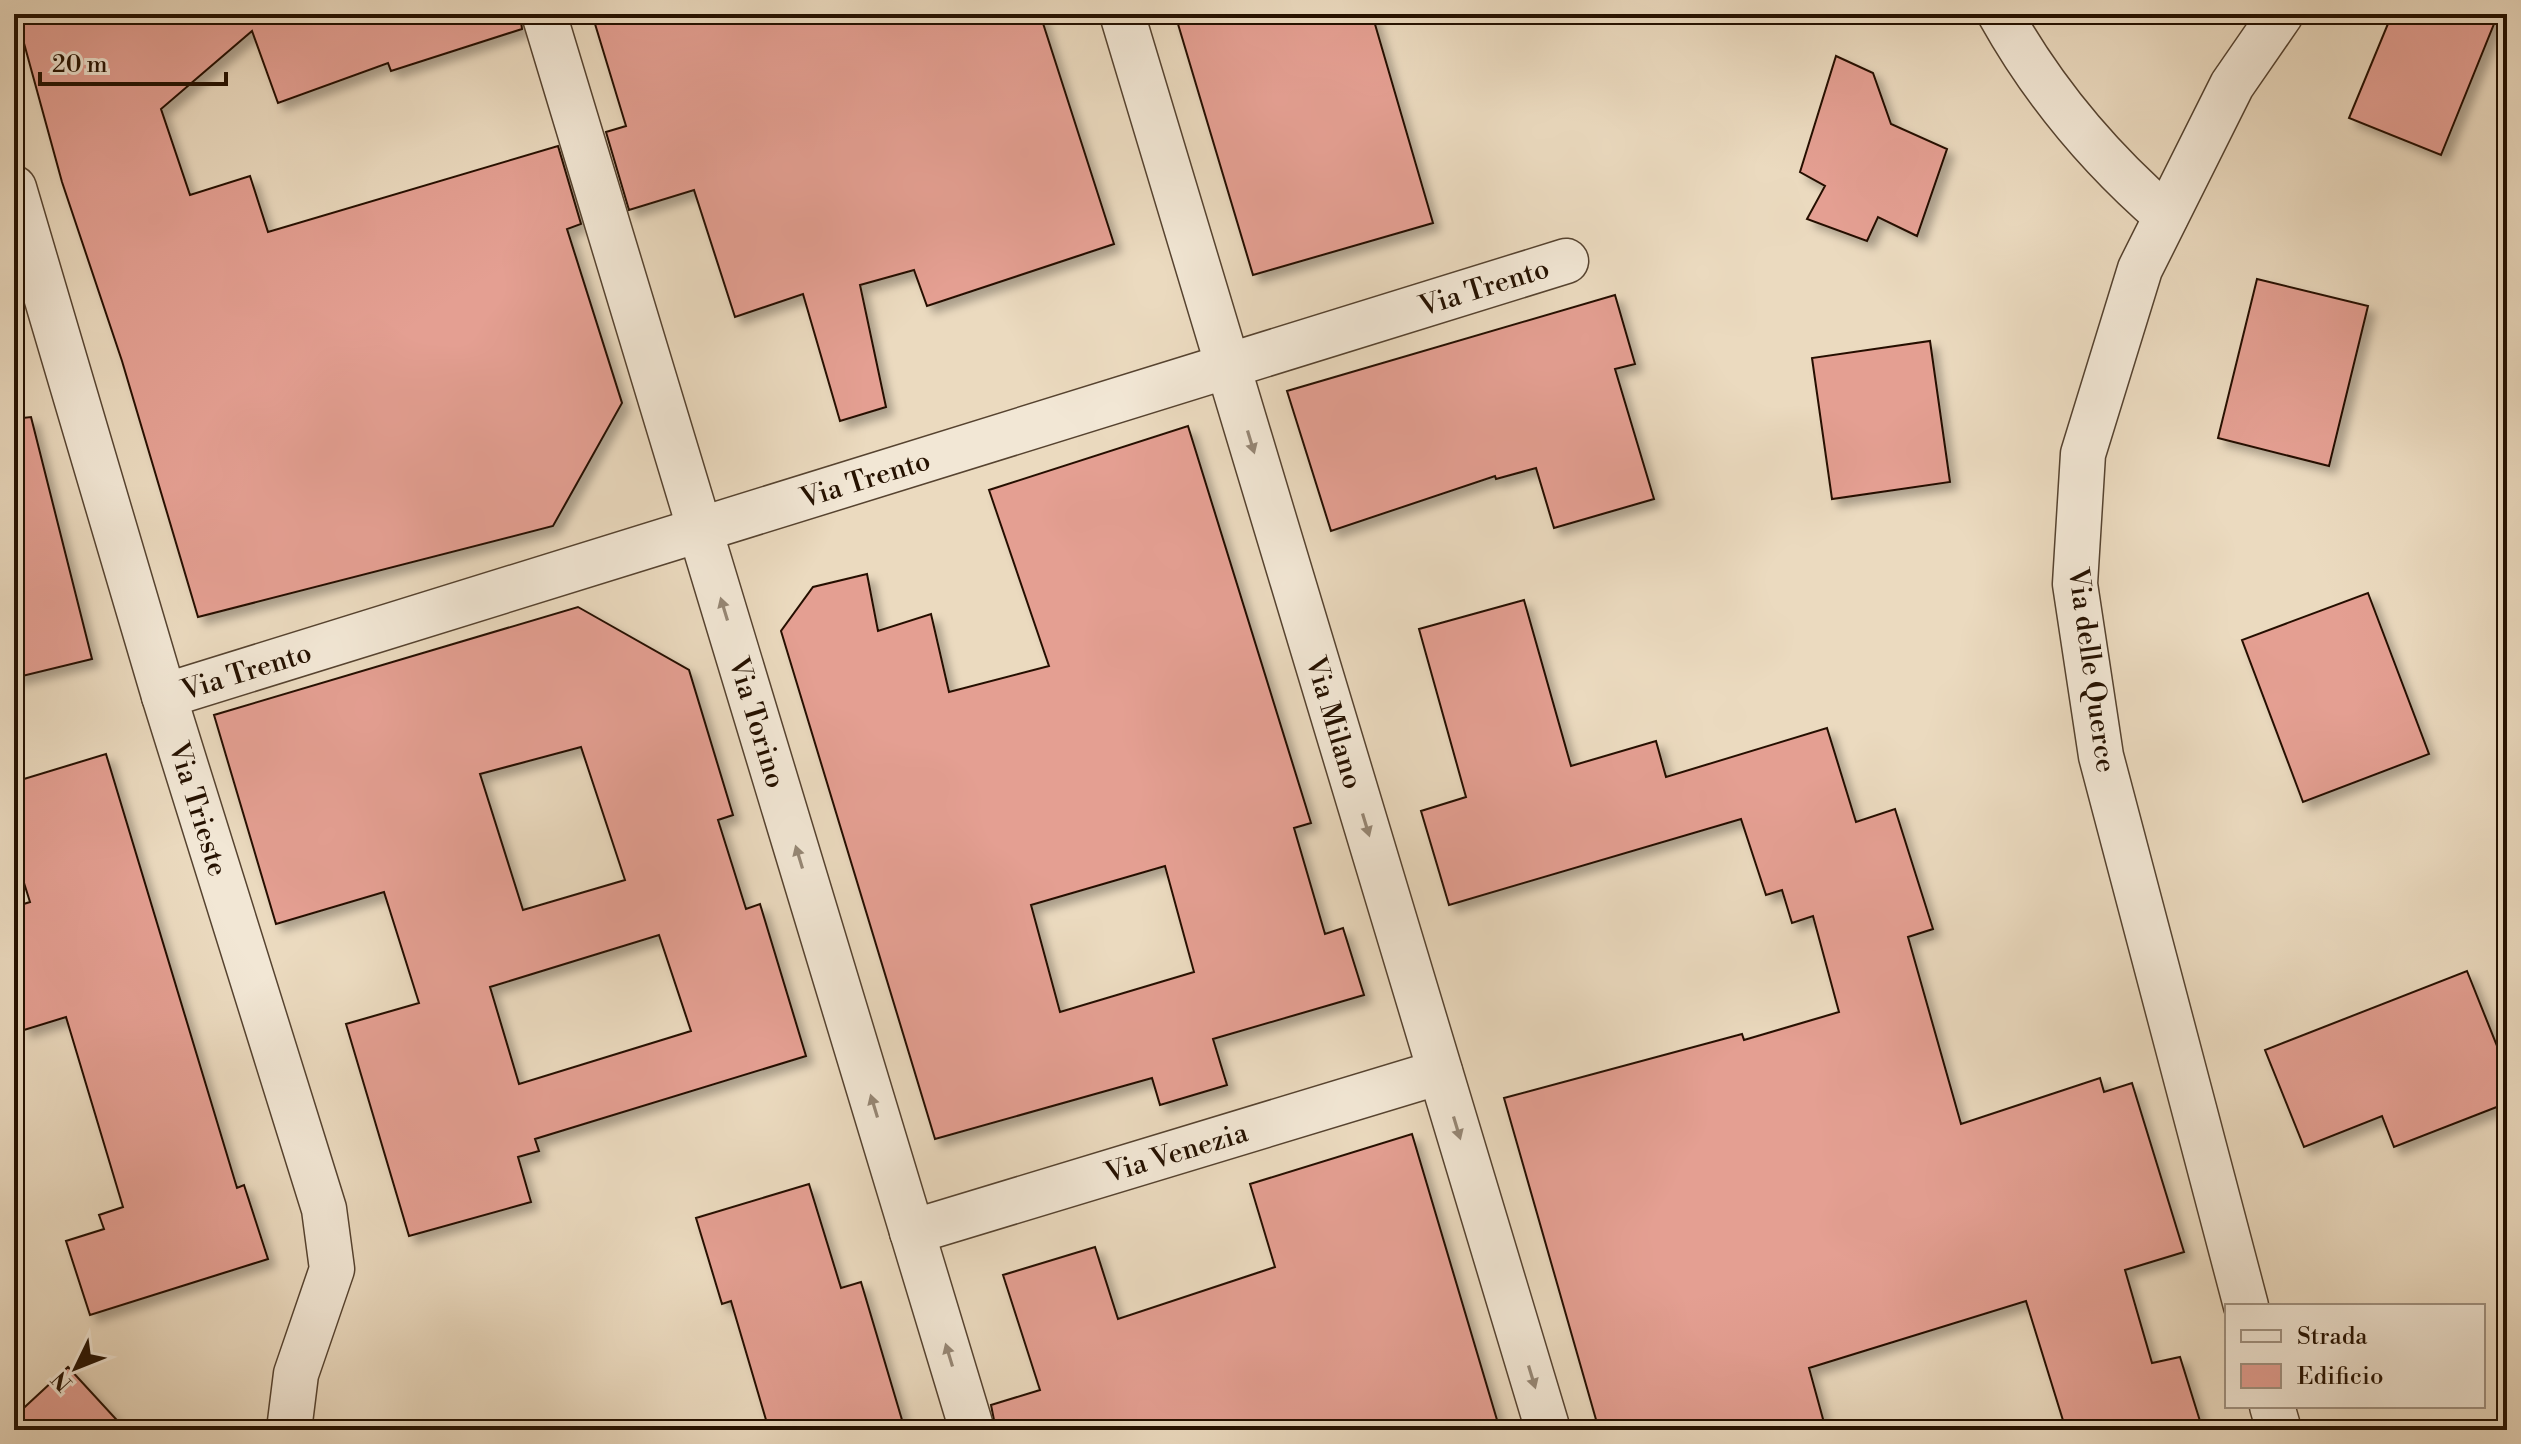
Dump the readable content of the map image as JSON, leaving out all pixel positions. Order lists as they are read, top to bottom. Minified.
{"streets":{"street":["Via Trento","Via delle Querce","Via Torino","Via Milano","Via Trieste","Via Venezia"]},"crossings":[["Via Trento","Via Torino"],["Via Trento","Via Milano"],["Via Trento","Via Trieste"],["Via Torino","Via Venezia"],["Via Milano","Via Venezia"]],"one_way":["Via Torino","Via Milano"],"legend":["Strada","Edificio"],"scale_bar":"20 m","north":"bottom left"}
